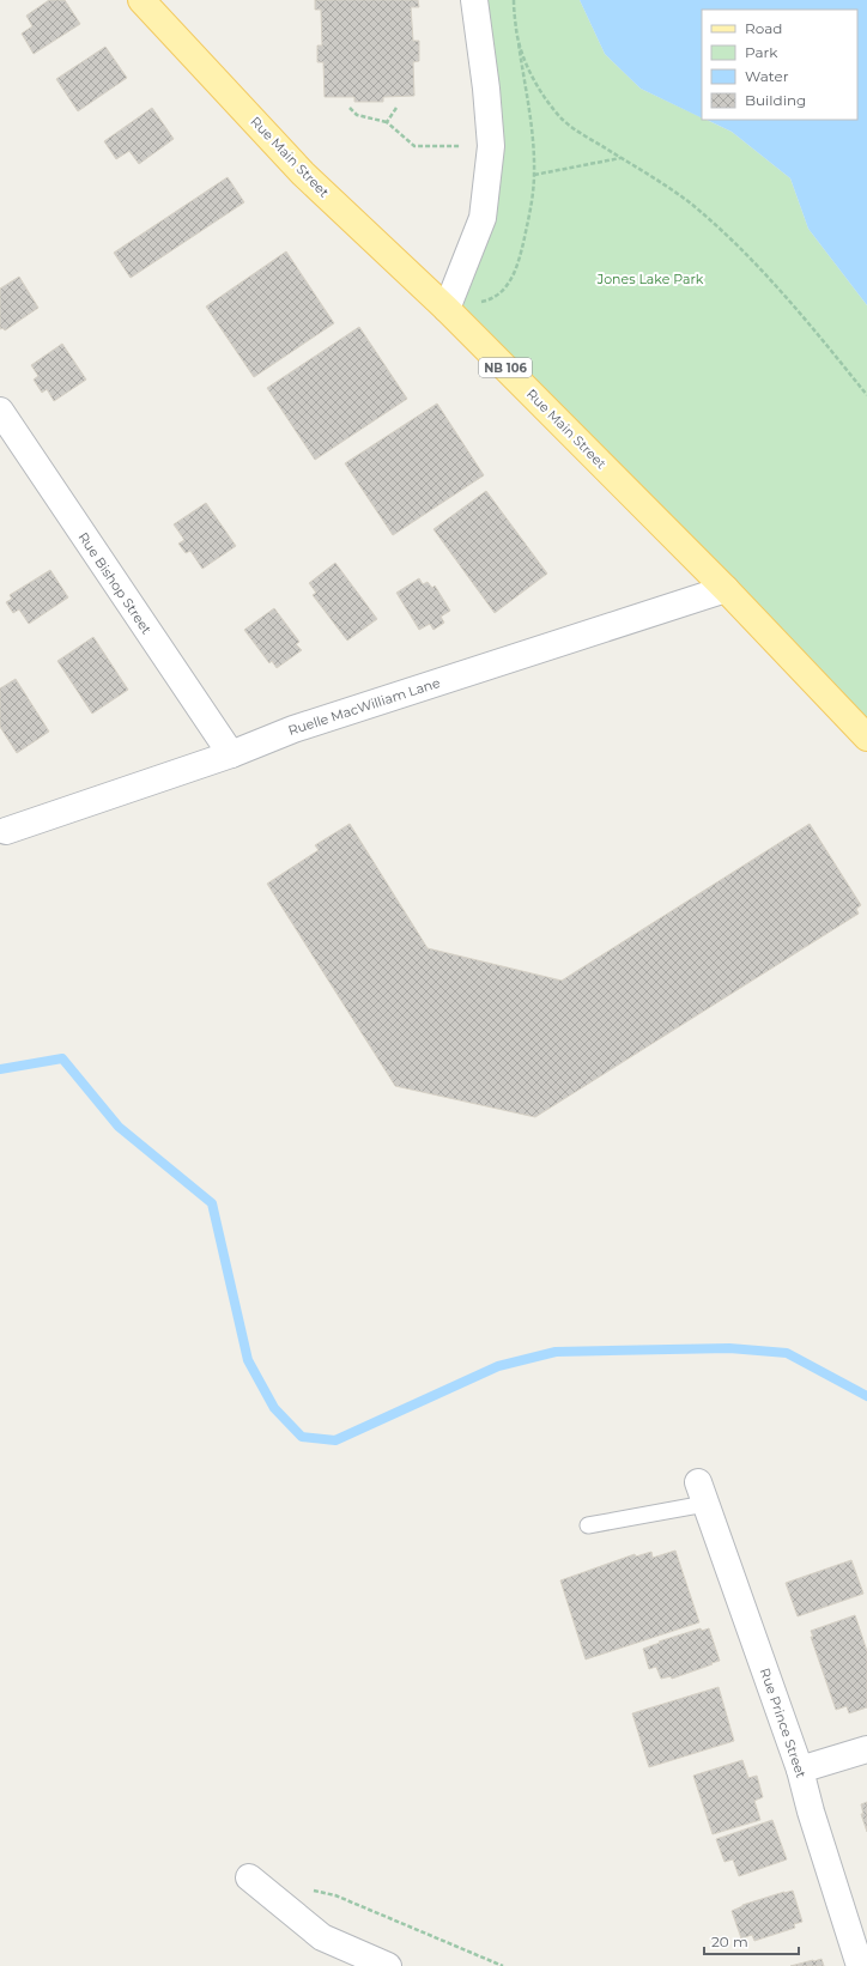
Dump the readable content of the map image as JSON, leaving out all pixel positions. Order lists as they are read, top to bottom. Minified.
{"streets":{"main road":["Rue Main Street","NB 106"],"street":["Rue Bishop Street","Ruelle MacWilliam Lane","Rue Prince Street"]},"crossings":[["Rue Main Street","Ruelle MacWilliam Lane"],["Rue Bishop Street","Ruelle MacWilliam Lane"]],"parks":["Jones Lake Park"],"legend":["Road","Park","Water","Building"],"scale_bar":"20 m"}
